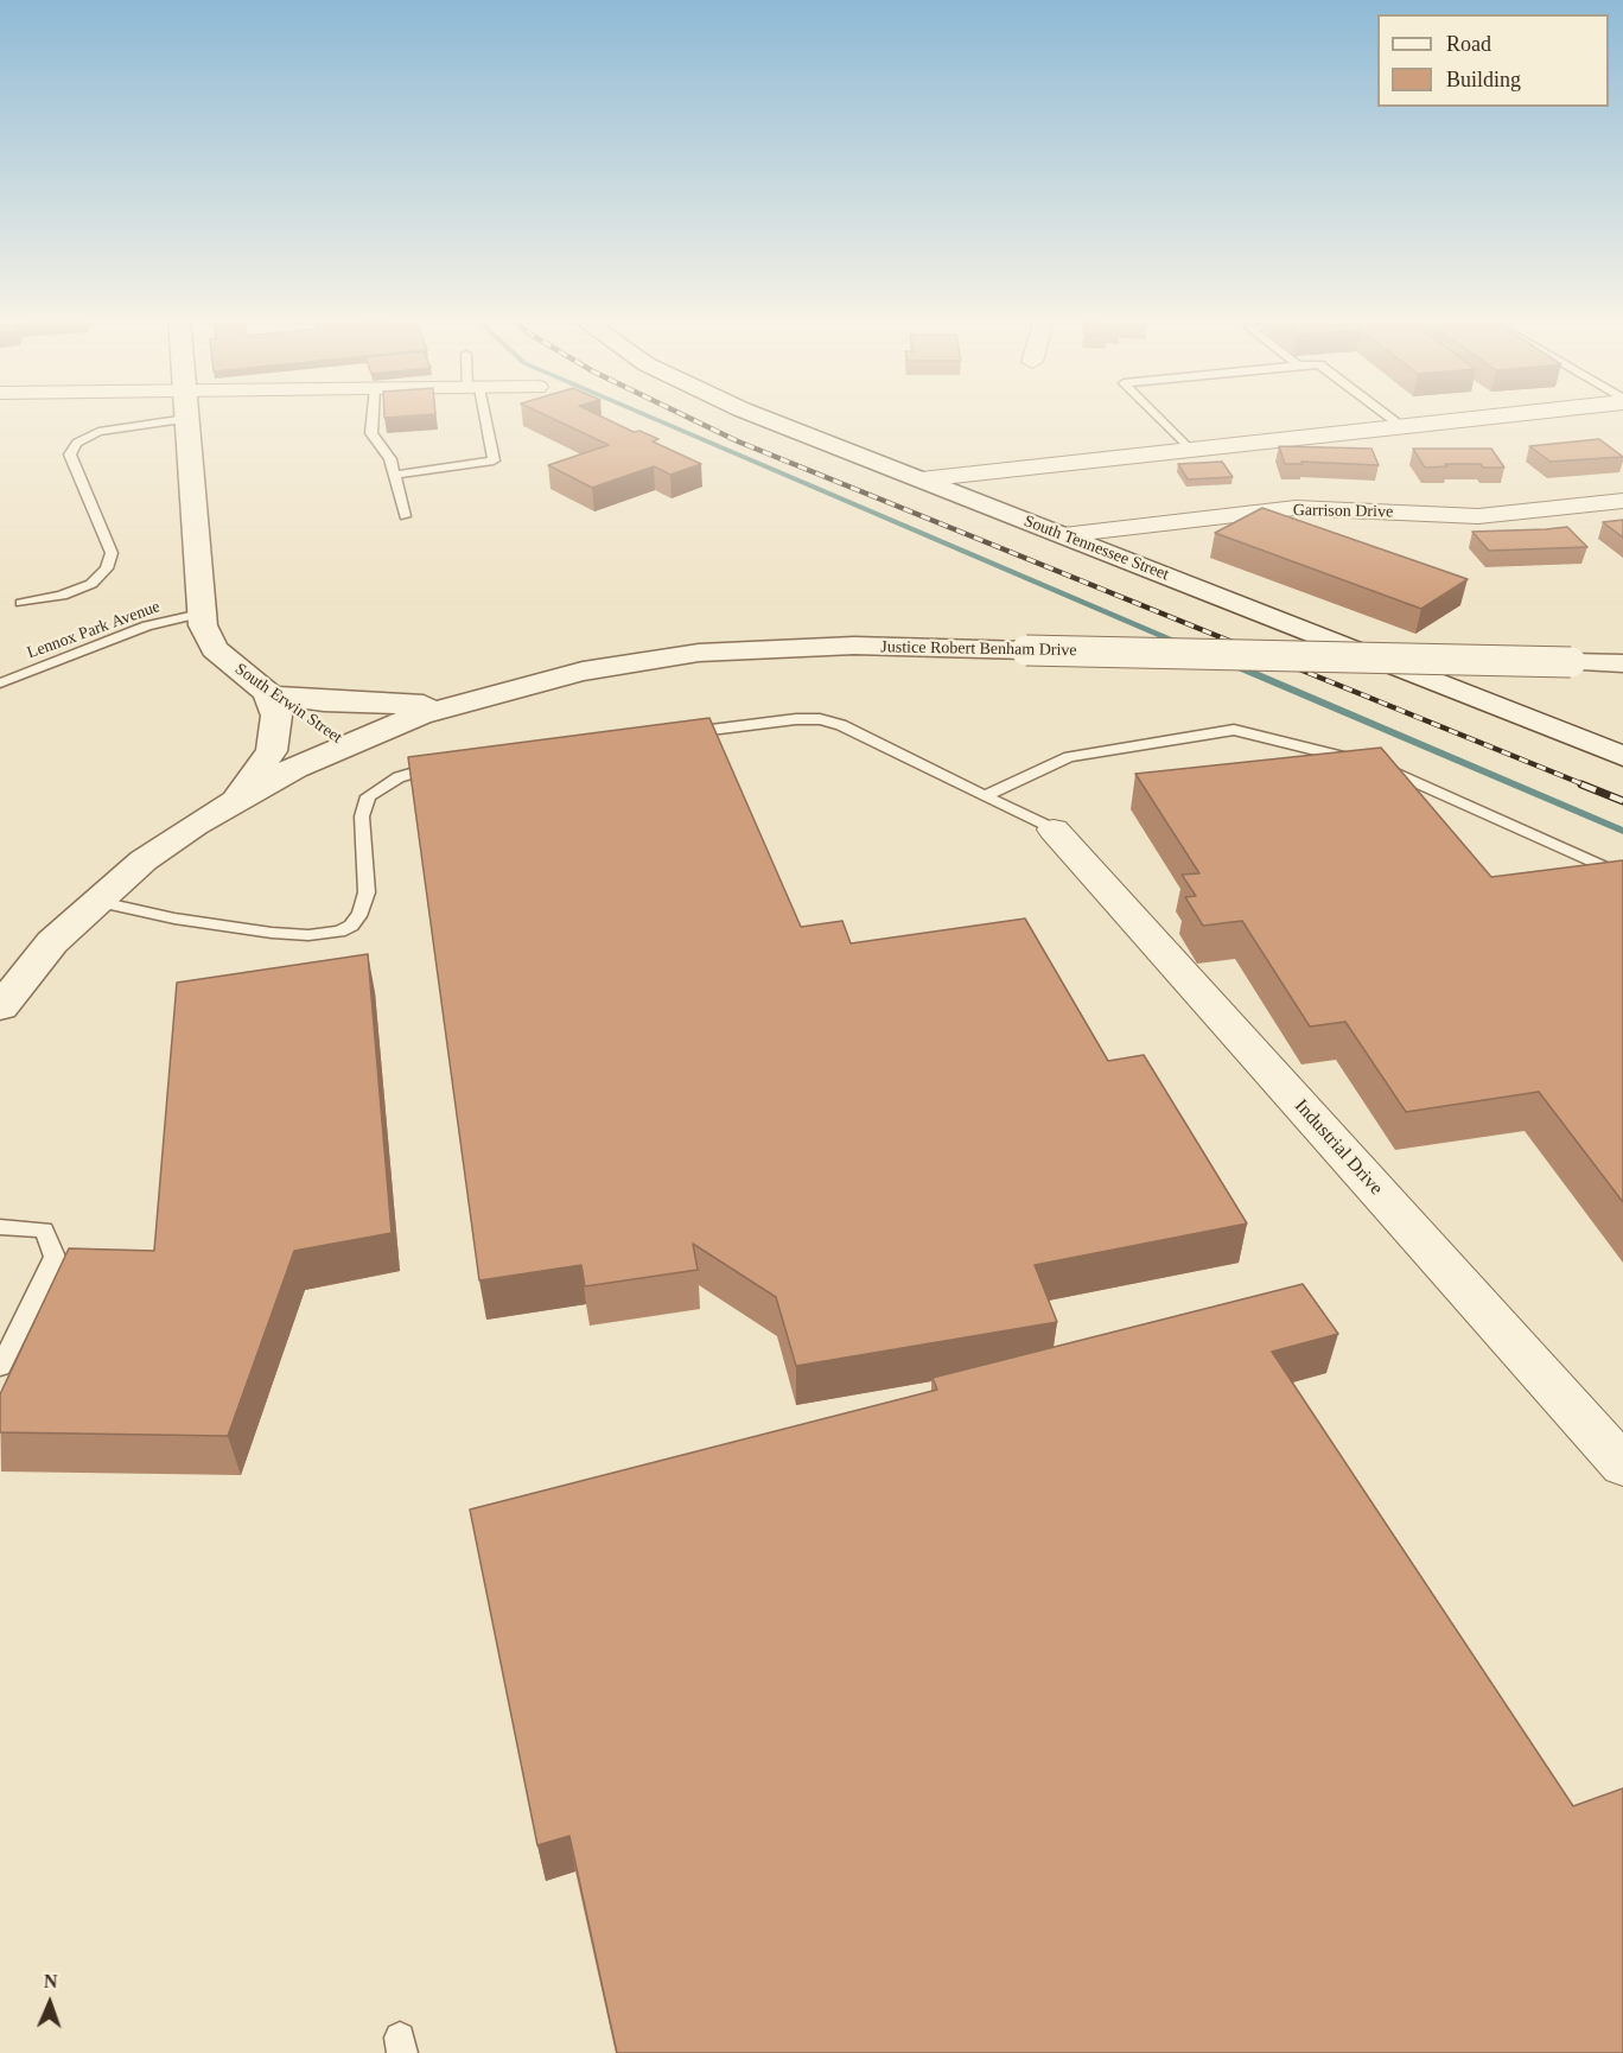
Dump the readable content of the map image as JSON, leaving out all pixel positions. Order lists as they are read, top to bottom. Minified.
{"streets":{"street":["Garrison Drive","South Tennessee Street","Justice Robert Benham Drive","South Erwin Street","Industrial Drive"],"lane":["Lennox Park Avenue"]},"crossings":[["Garrison Drive","South Tennessee Street"],["Lennox Park Avenue","South Erwin Street"],["Justice Robert Benham Drive","South Erwin Street"]],"legend":["Road","Building"],"north":"top"}
